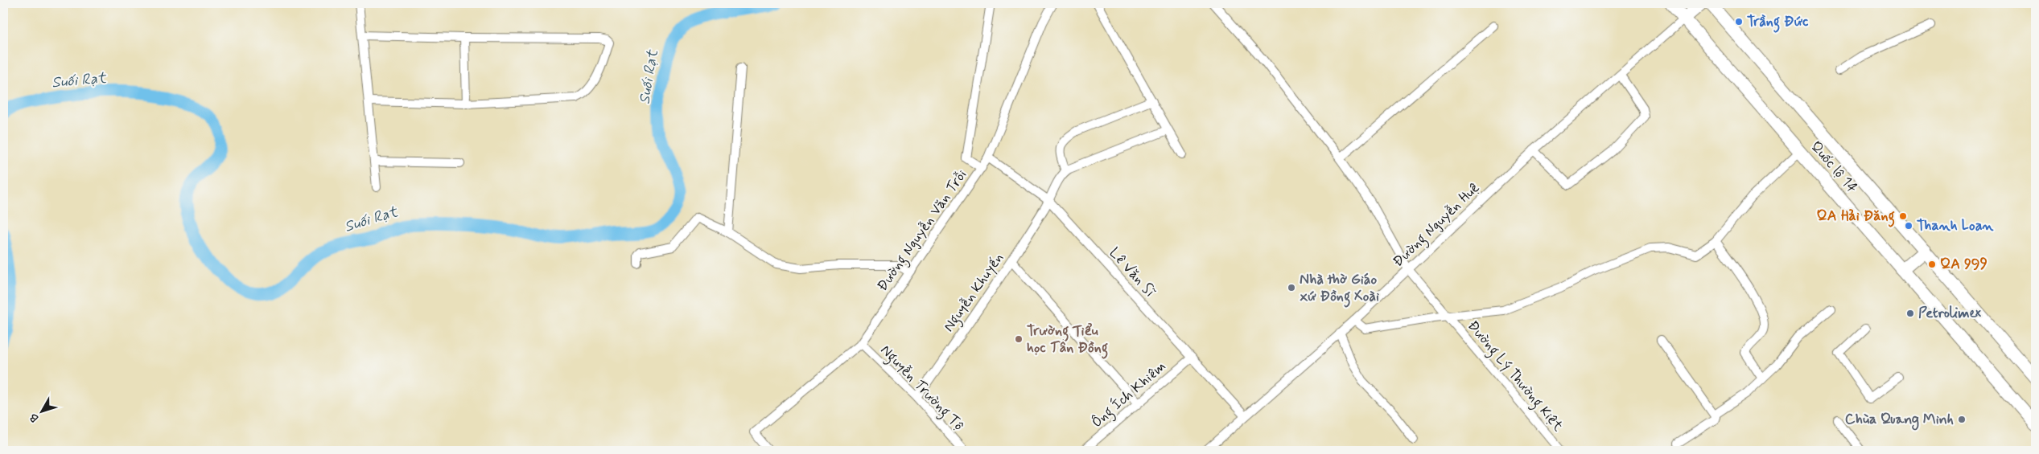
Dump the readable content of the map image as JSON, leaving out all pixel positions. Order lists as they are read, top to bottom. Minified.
{"streets":{"highway":["Quốc lộ 14"],"street":["Đường Nguyễn Huệ","Đường Nguyễn Văn Trỗi","Lê Văn Sĩ","Nguyễn Khuyến","Đường Lý Thường Kiệt","Nguyễn Trường Tộ","Ông Ích Khiêm"]},"crossings":[["Quốc lộ 14","Đường Nguyễn Huệ"],["Đường Nguyễn Huệ","Lê Văn Sĩ"],["Đường Nguyễn Huệ","Đường Lý Thường Kiệt"],["Đường Nguyễn Văn Trỗi","Lê Văn Sĩ"],["Đường Nguyễn Văn Trỗi","Nguyễn Trường Tộ"],["Lê Văn Sĩ","Nguyễn Khuyến"],["Lê Văn Sĩ","Ông Ích Khiêm"],["Nguyễn Khuyến","Nguyễn Trường Tộ"]],"water":["Suối Rạt"],"places":["Trầng Đức","QA Hải Đăng","Thanh Loan","QA 999","Nhà thờ Giáo xứ Đồng Xoài","Petrolimex","Trường Tiểu học Tân Đồng","Chùa Quang Minh"],"north":"bottom left"}
